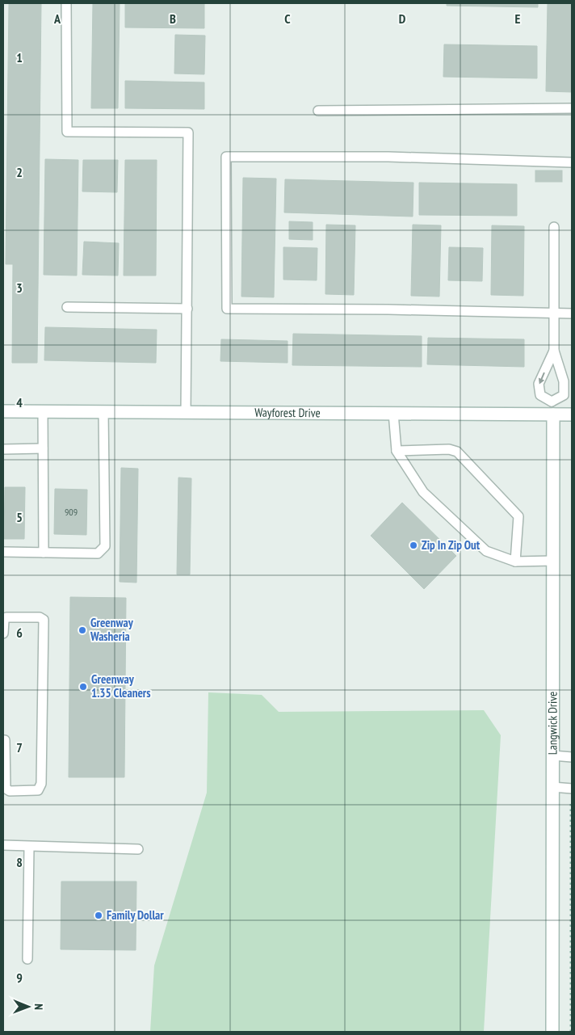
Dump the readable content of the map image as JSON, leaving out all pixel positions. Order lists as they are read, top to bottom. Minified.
{"streets":{"street":["Wayforest Drive","Langwick Drive"]},"crossings":[["Wayforest Drive","Langwick Drive"]],"places":["Zip In Zip Out","Greenway Washeria","Greenway 1.35 Cleaners","Family Dollar"],"house_numbers":["909"],"north":"right","grid":{"columns":["A","B","C","D","E"],"rows":["1","2","3","4","5","6","7","8","9"]}}
